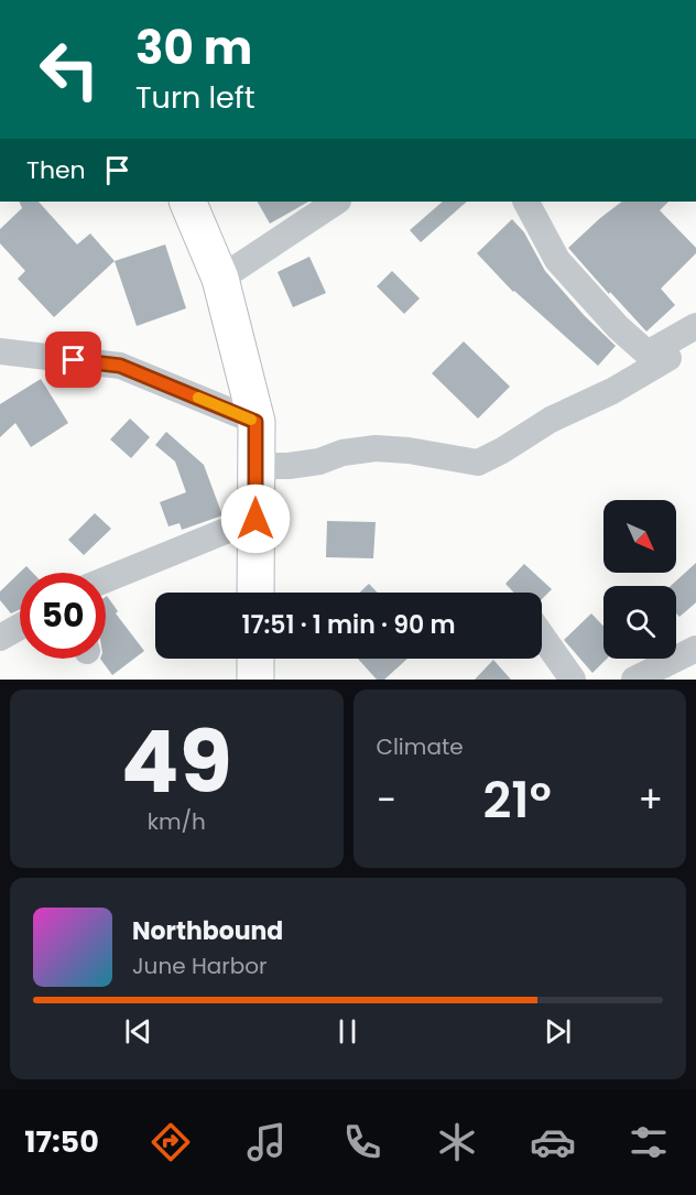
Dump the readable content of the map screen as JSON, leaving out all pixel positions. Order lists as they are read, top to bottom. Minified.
{"north":"bottom right","page":{"turn":["30 m","Turn left"],"then":"Then","limit":"50","trip":"17:51 · 1 min · 90 m","tile":[["49","km/h"],"Climate"],"heat":["−","21°","+"],"song":["Northbound","June Harbor"],"tabs":"17:50"}}
